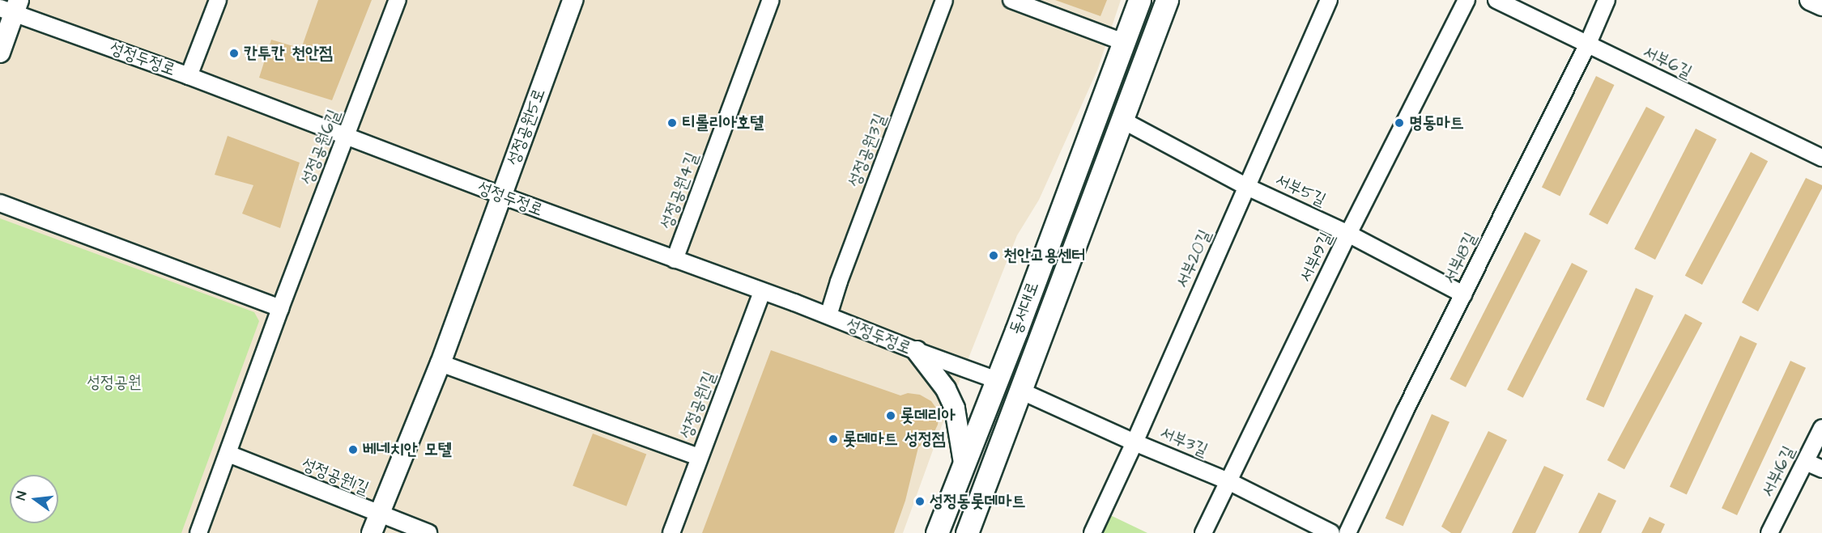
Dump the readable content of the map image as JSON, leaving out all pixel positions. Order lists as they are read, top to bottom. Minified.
{"streets":{"main road":["성정두정로","동서대로"],"street":["서부6길","성정공원5로","성정공원6길","성정공원3길","서부5길","성정공원4길","서부19길","서부18길","서부20길","성정공원1길","서부3길","서부16길"]},"crossings":[["성정두정로","성정공원5로"],["성정두정로","성정공원6길"],["성정두정로","성정공원3길"],["성정두정로","성정공원4길"],["성정두정로","동서대로"],["성정두정로","성정공원1길"],["성정두정로","서부3길"],["서부6길","서부18길"],["성정공원5로","성정공원1길"],["성정공원6길","성정공원1길"],["서부5길","서부19길"],["서부5길","서부18길"],["서부5길","서부20길"],["서부5길","동서대로"],["서부19길","서부3길"],["서부20길","서부3길"],["동서대로","서부3길"]],"parks":["성정공원"],"places":["칸투칸 천안점","티롤리아호텔","명동마트","천안고용센터","롯데리아","롯데마트 성정점","베네치안 모텔","성정동롯데마트"],"north":"left"}
